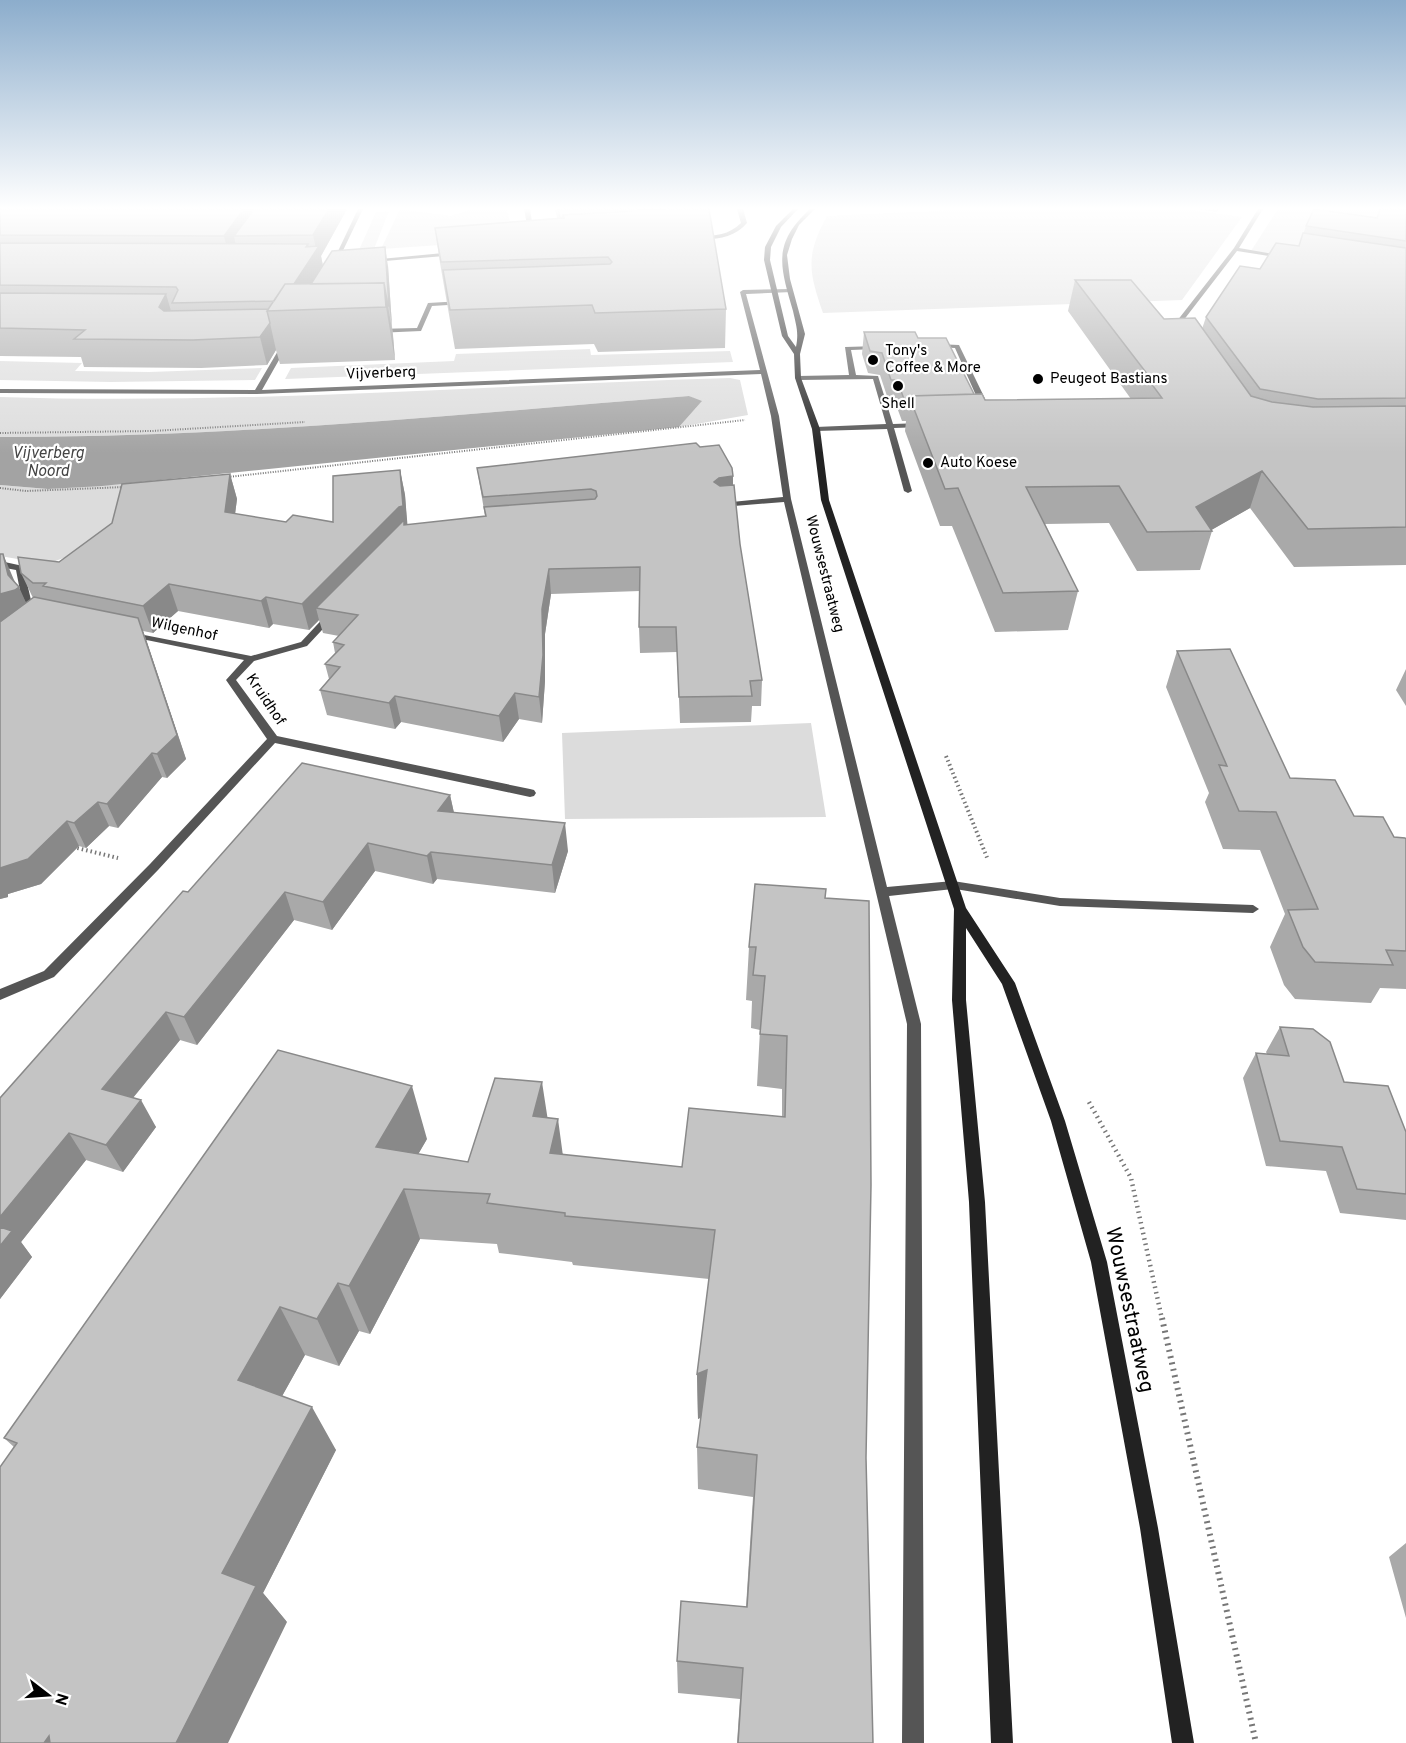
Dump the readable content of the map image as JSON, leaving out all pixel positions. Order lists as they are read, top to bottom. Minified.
{"streets":{"main road":["Wouwsestraatweg"],"street":["Vijverberg","Wilgenhof","Kruidhof"]},"crossings":[["Vijverberg","Wouwsestraatweg"],["Wilgenhof","Kruidhof"]],"water":["Vijverberg Noord"],"places":["Tony's Coffee & More","Peugeot Bastians","Shell","Auto Koese"],"north":"right"}
